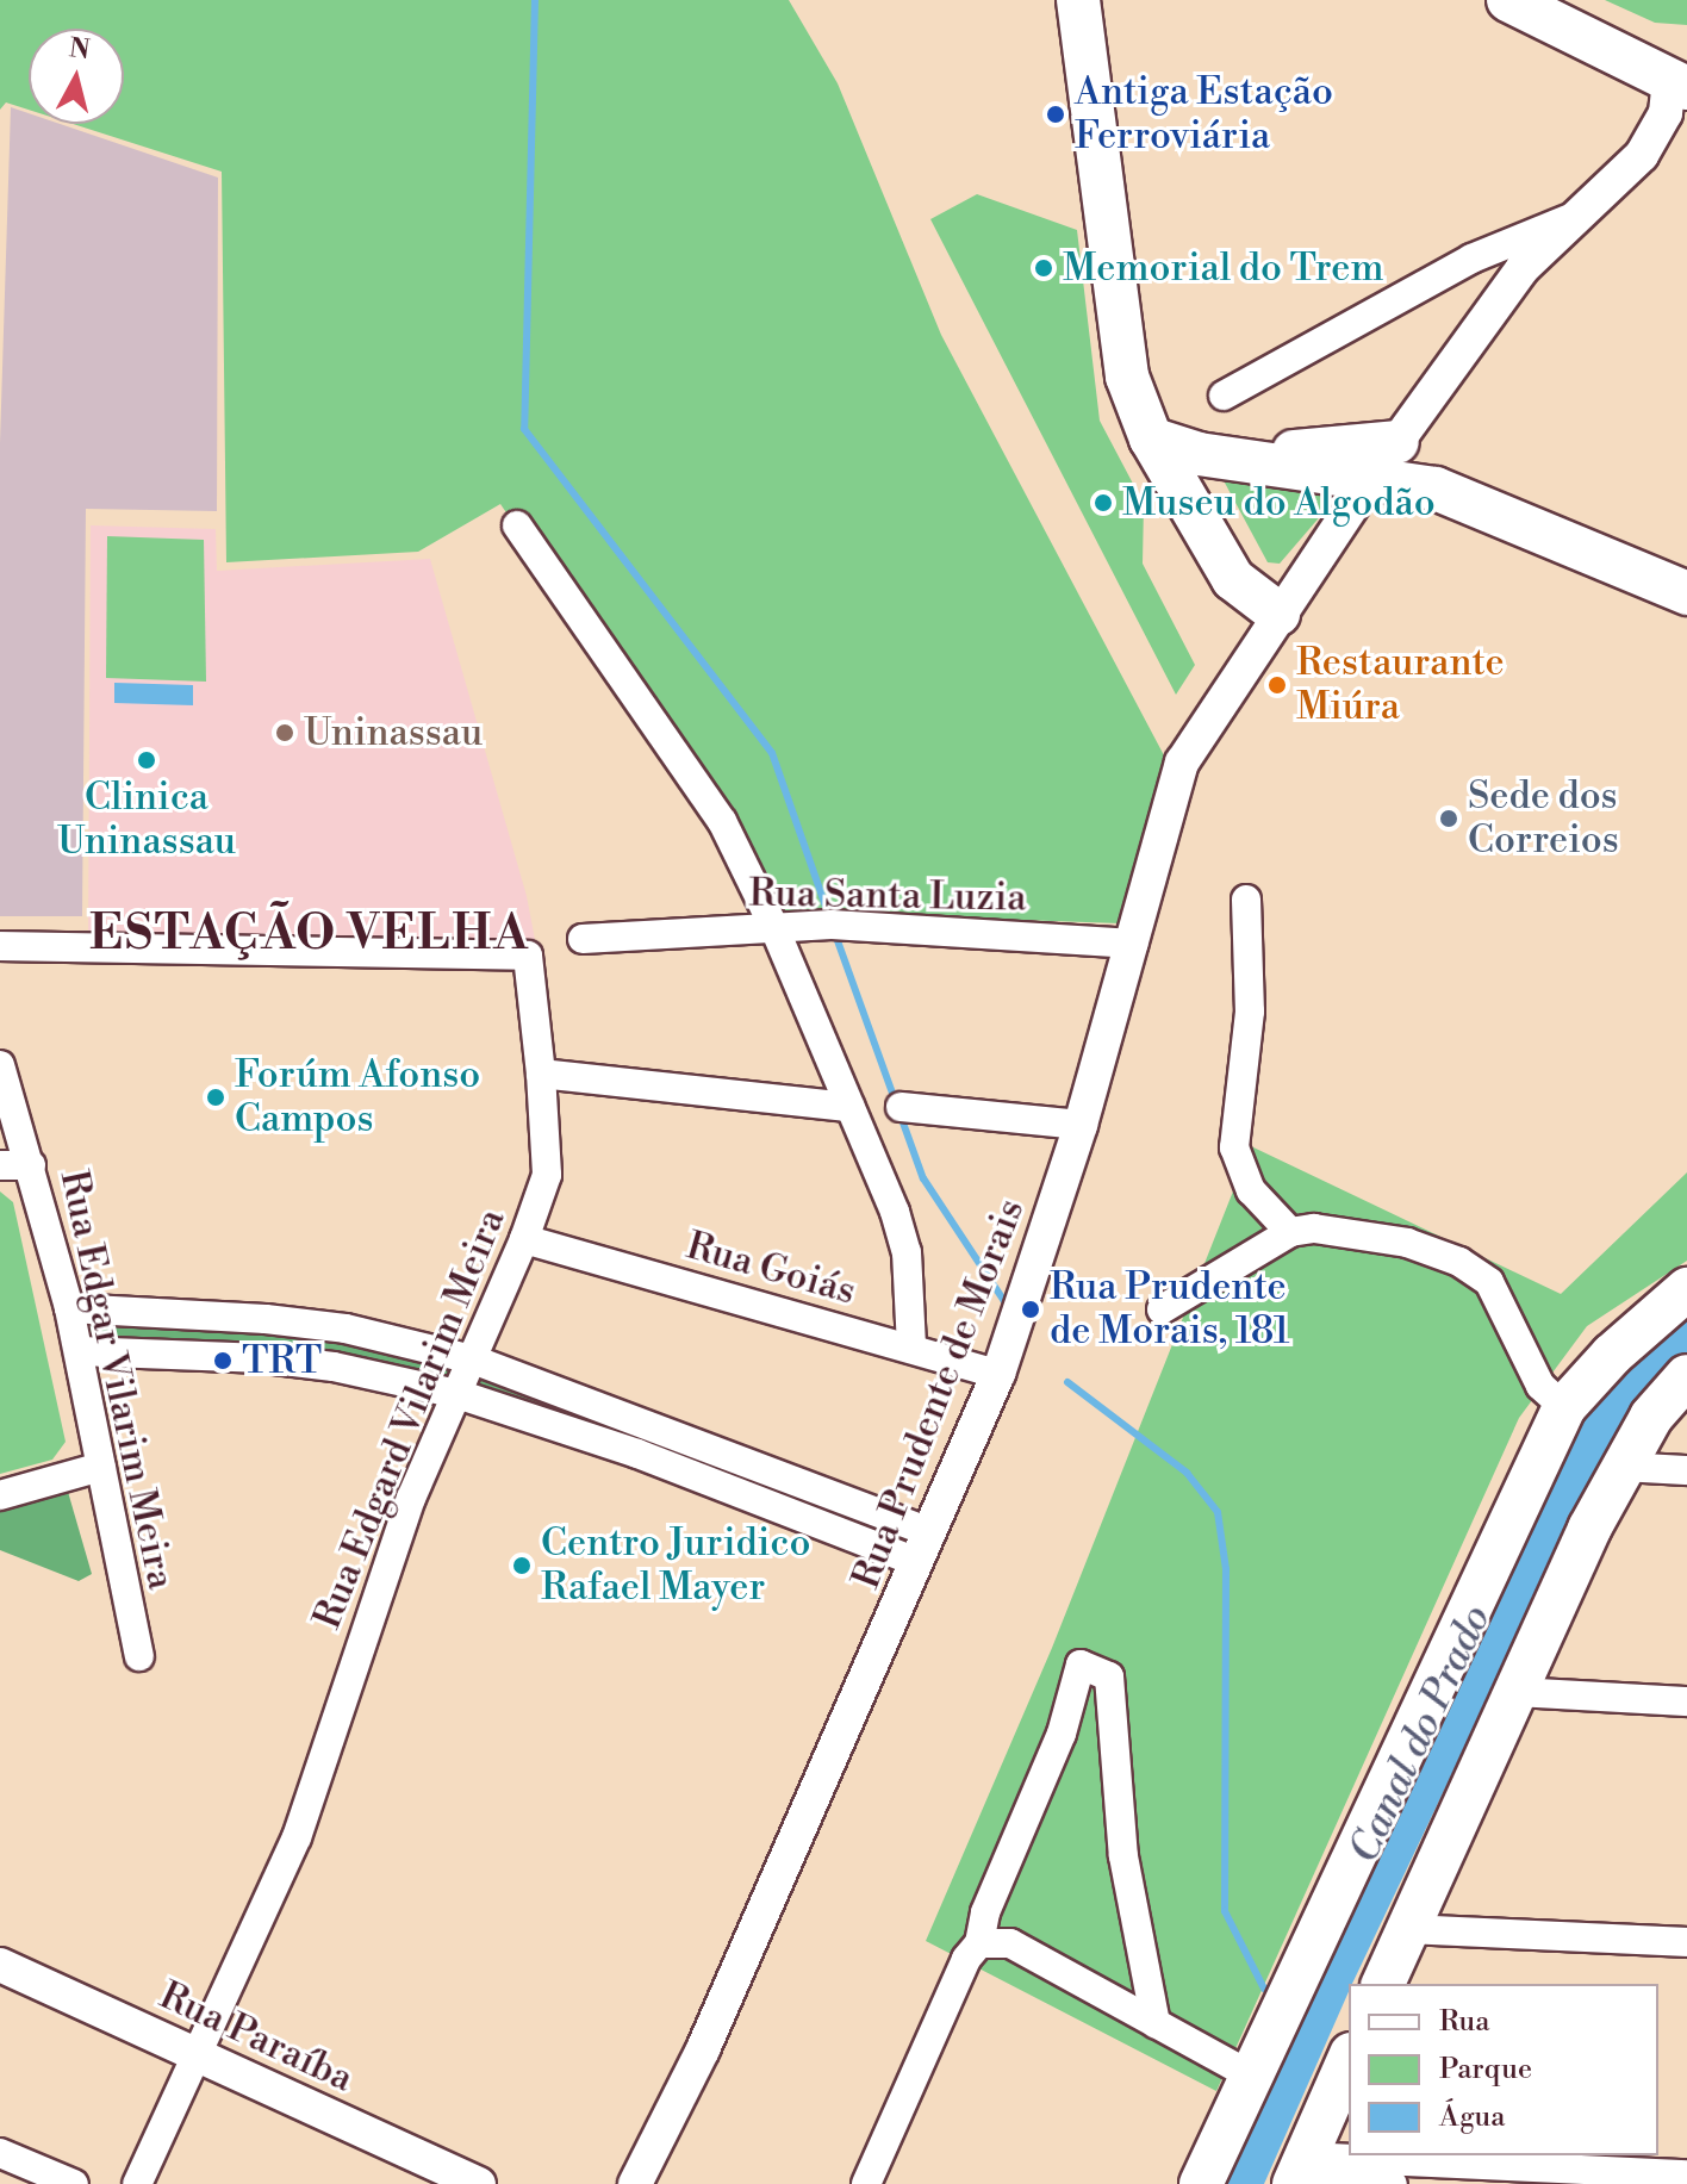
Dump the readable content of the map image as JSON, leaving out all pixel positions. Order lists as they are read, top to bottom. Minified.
{"streets":{"street":["Rua Santa Luzia","Rua Goiás","Rua Edgar Vilarim Meira","Rua Prudente de Morais","Rua Edgard Vilarim Meira","Rua Paraíba"]},"crossings":[["Rua Santa Luzia","Rua Prudente de Morais"],["Rua Goiás","Rua Prudente de Morais"],["Rua Goiás","Rua Edgard Vilarim Meira"],["Rua Edgard Vilarim Meira","Rua Paraíba"]],"districts":["ESTAÇÃO VELHA"],"water":["Canal do Prado"],"places":["Antiga Estação Ferroviária","Memorial do Trem","Museu do Algodão","Restaurante Miúra","Uninassau","Clinica Uninassau","Sede dos Correios","Forúm Afonso Campos","Rua Prudente de Morais, 181","TRT","Centro Juridico Rafael Mayer"],"legend":["Rua","Parque","Água"],"north":"top"}
